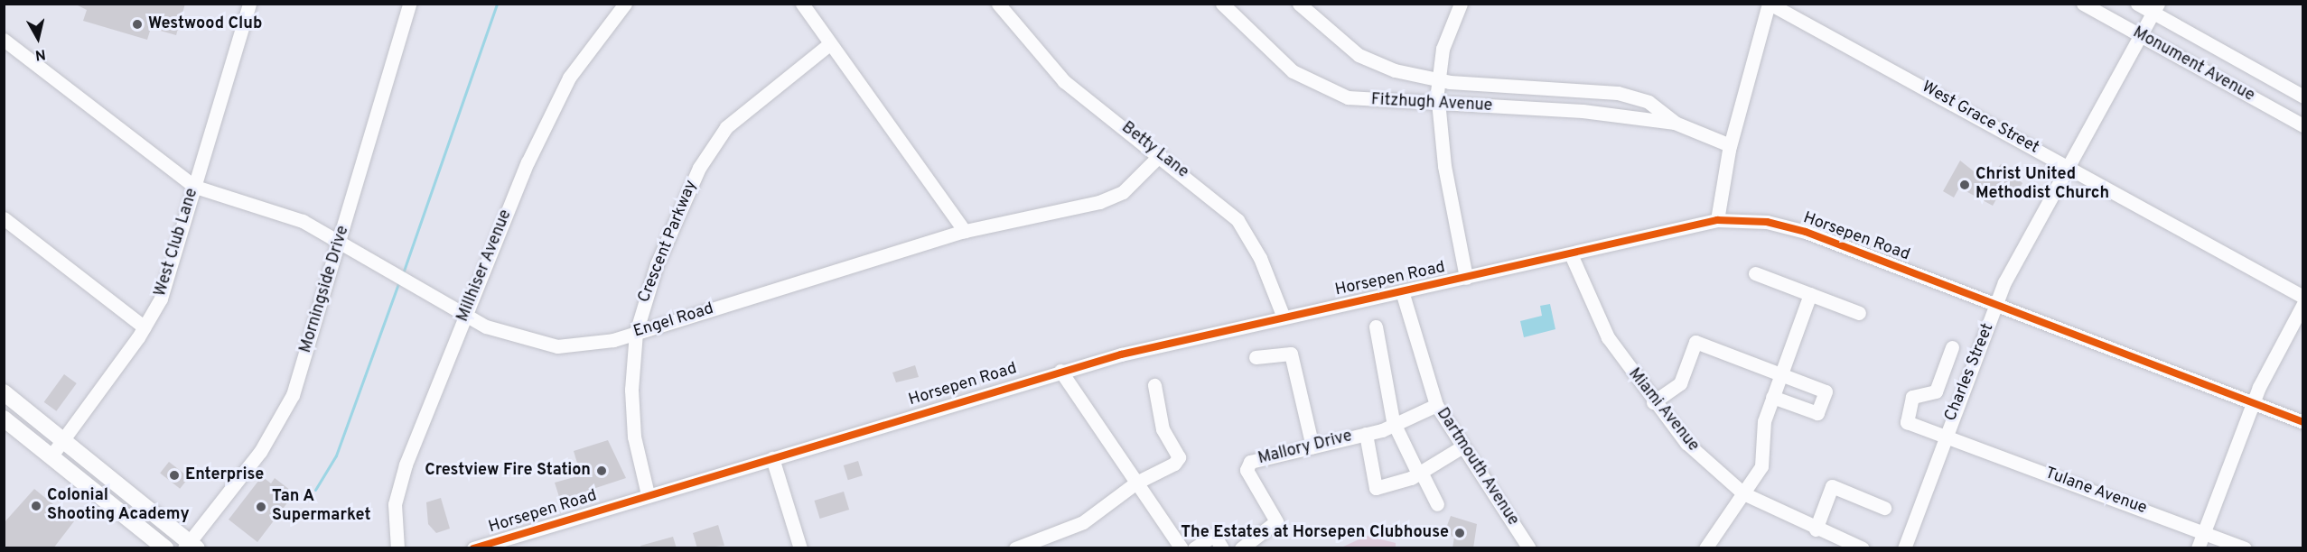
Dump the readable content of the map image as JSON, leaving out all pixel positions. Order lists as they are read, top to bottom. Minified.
{"streets":{"street":["Monument Avenue","Fitzhugh Avenue","West Grace Street","Betty Lane","Horsepen Road","Crescent Parkway","West Club Lane","Millhiser Avenue","Morningside Drive","Engel Road","Charles Street","Miami Avenue","Mallory Drive","Dartmouth Avenue","Tulane Avenue"]},"crossings":[["Monument Avenue","Charles Street"],["West Grace Street","Charles Street"],["Betty Lane","Horsepen Road"],["Betty Lane","Engel Road"],["Horsepen Road","Crescent Parkway"],["Horsepen Road","Charles Street"],["Horsepen Road","Miami Avenue"],["Horsepen Road","Dartmouth Avenue"],["Crescent Parkway","Engel Road"],["West Club Lane","Engel Road"],["Millhiser Avenue","Engel Road"],["Morningside Drive","Engel Road"],["Charles Street","Tulane Avenue"],["Mallory Drive","Dartmouth Avenue"]],"places":["Westwood Club","Christ United Methodist Church","Crestview Fire Station","Enterprise","Colonial Shooting Academy","Tan A Supermarket","The Estates at Horsepen Clubhouse"],"north":"bottom"}
